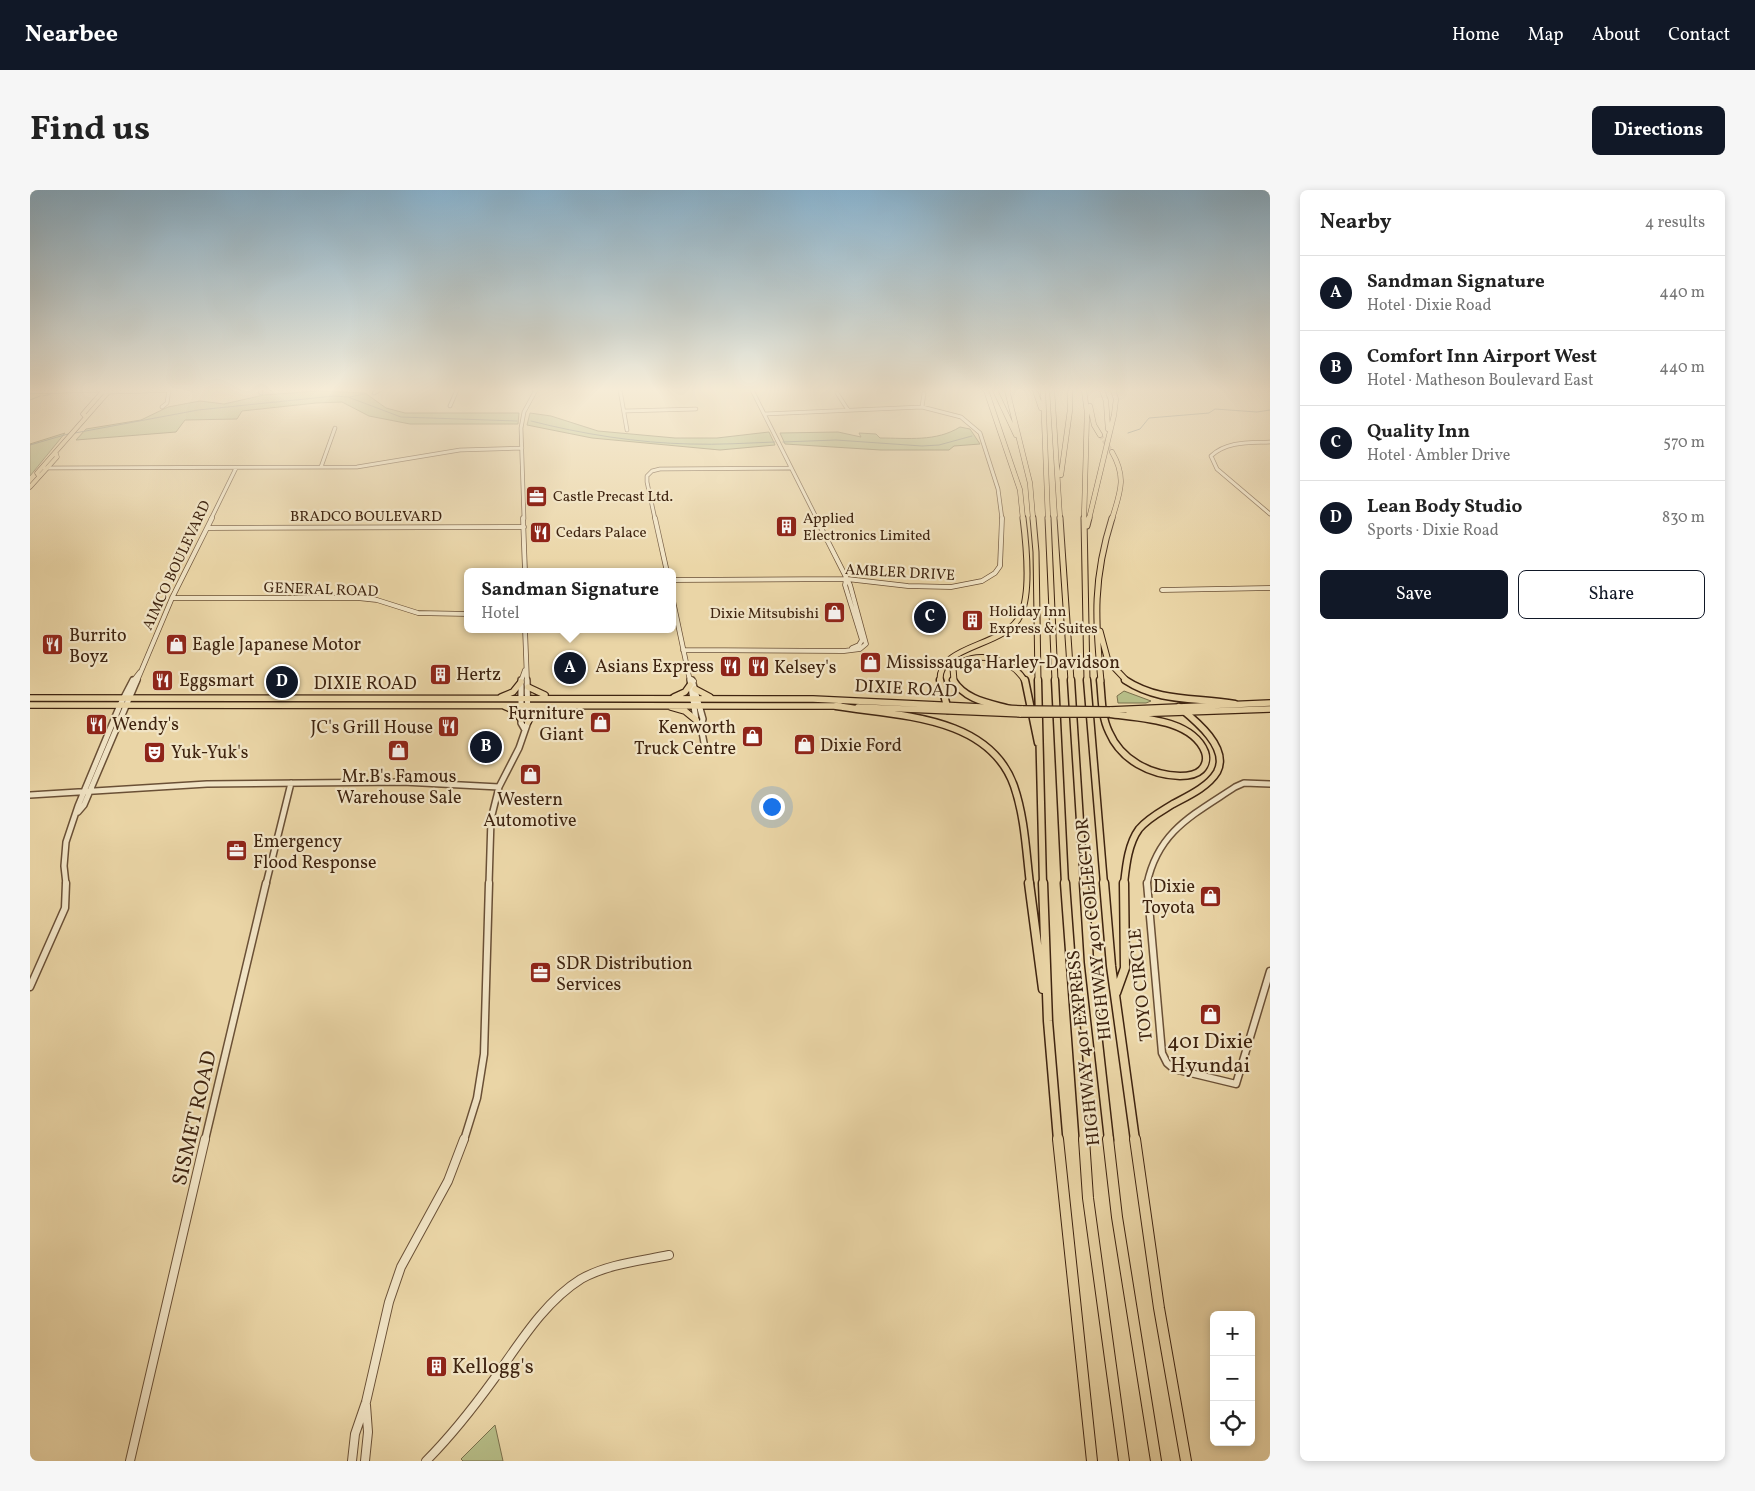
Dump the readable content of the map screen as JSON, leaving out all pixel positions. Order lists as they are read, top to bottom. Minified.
{"streets":{"highway":["HIGHWAY 401 COLLECTOR","HIGHWAY 401 EXPRESS"],"main road":["DIXIE ROAD"],"street":["BRADCO BOULEVARD","AIMCO BOULEVARD","AMBLER DRIVE","GENERAL ROAD","TOYO CIRCLE","SISMET ROAD"]},"crossings":[["BRADCO BOULEVARD","AIMCO BOULEVARD"],["AIMCO BOULEVARD","GENERAL ROAD"],["AIMCO BOULEVARD","DIXIE ROAD"]],"places":{"office":["Castle Precast Ltd.","Emergency Flood Response","SDR Distribution Services"],"building":["Applied Electronics Limited","Holiday Inn Express & Suites","Hertz","Kellogg's"],"restaurant":["Cedars Palace","Burrito Boyz","Asians Express","Kelsey's","Eggsmart","Wendy's","JC's Grill House"],"shop":["Dixie Mitsubishi","Eagle Japanese Motor","Mississauga Harley-Davidson","Furniture Giant","Kenworth Truck Centre","Dixie Ford","Mr.B's Famous Warehouse Sale","Western Automotive","Dixie Toyota","401 Dixie Hyundai"],"theatre":["Yuk-Yuk's"]},"page":{"header":"Nearbee","nav":["Home","Map","About","Contact"],"title":"Find us","buttons":["Directions",["Save","Share"]],"heading":["Nearby","4 results"],"list":[{"mark":"A","name":"Sandman Signature","note":"Hotel · Dixie Road","value":"440 m"},{"mark":"B","name":"Comfort Inn Airport West","note":"Hotel · Matheson Boulevard East","value":"440 m"},{"mark":"C","name":"Quality Inn","note":"Hotel · Ambler Drive","value":"570 m"},{"mark":"D","name":"Lean Body Studio","note":"Sports · Dixie Road","value":"830 m"}],"popup":["Sandman Signature","Hotel"],"pins":["C","A","D","B"],"map_buttons":["+","−"]}}
